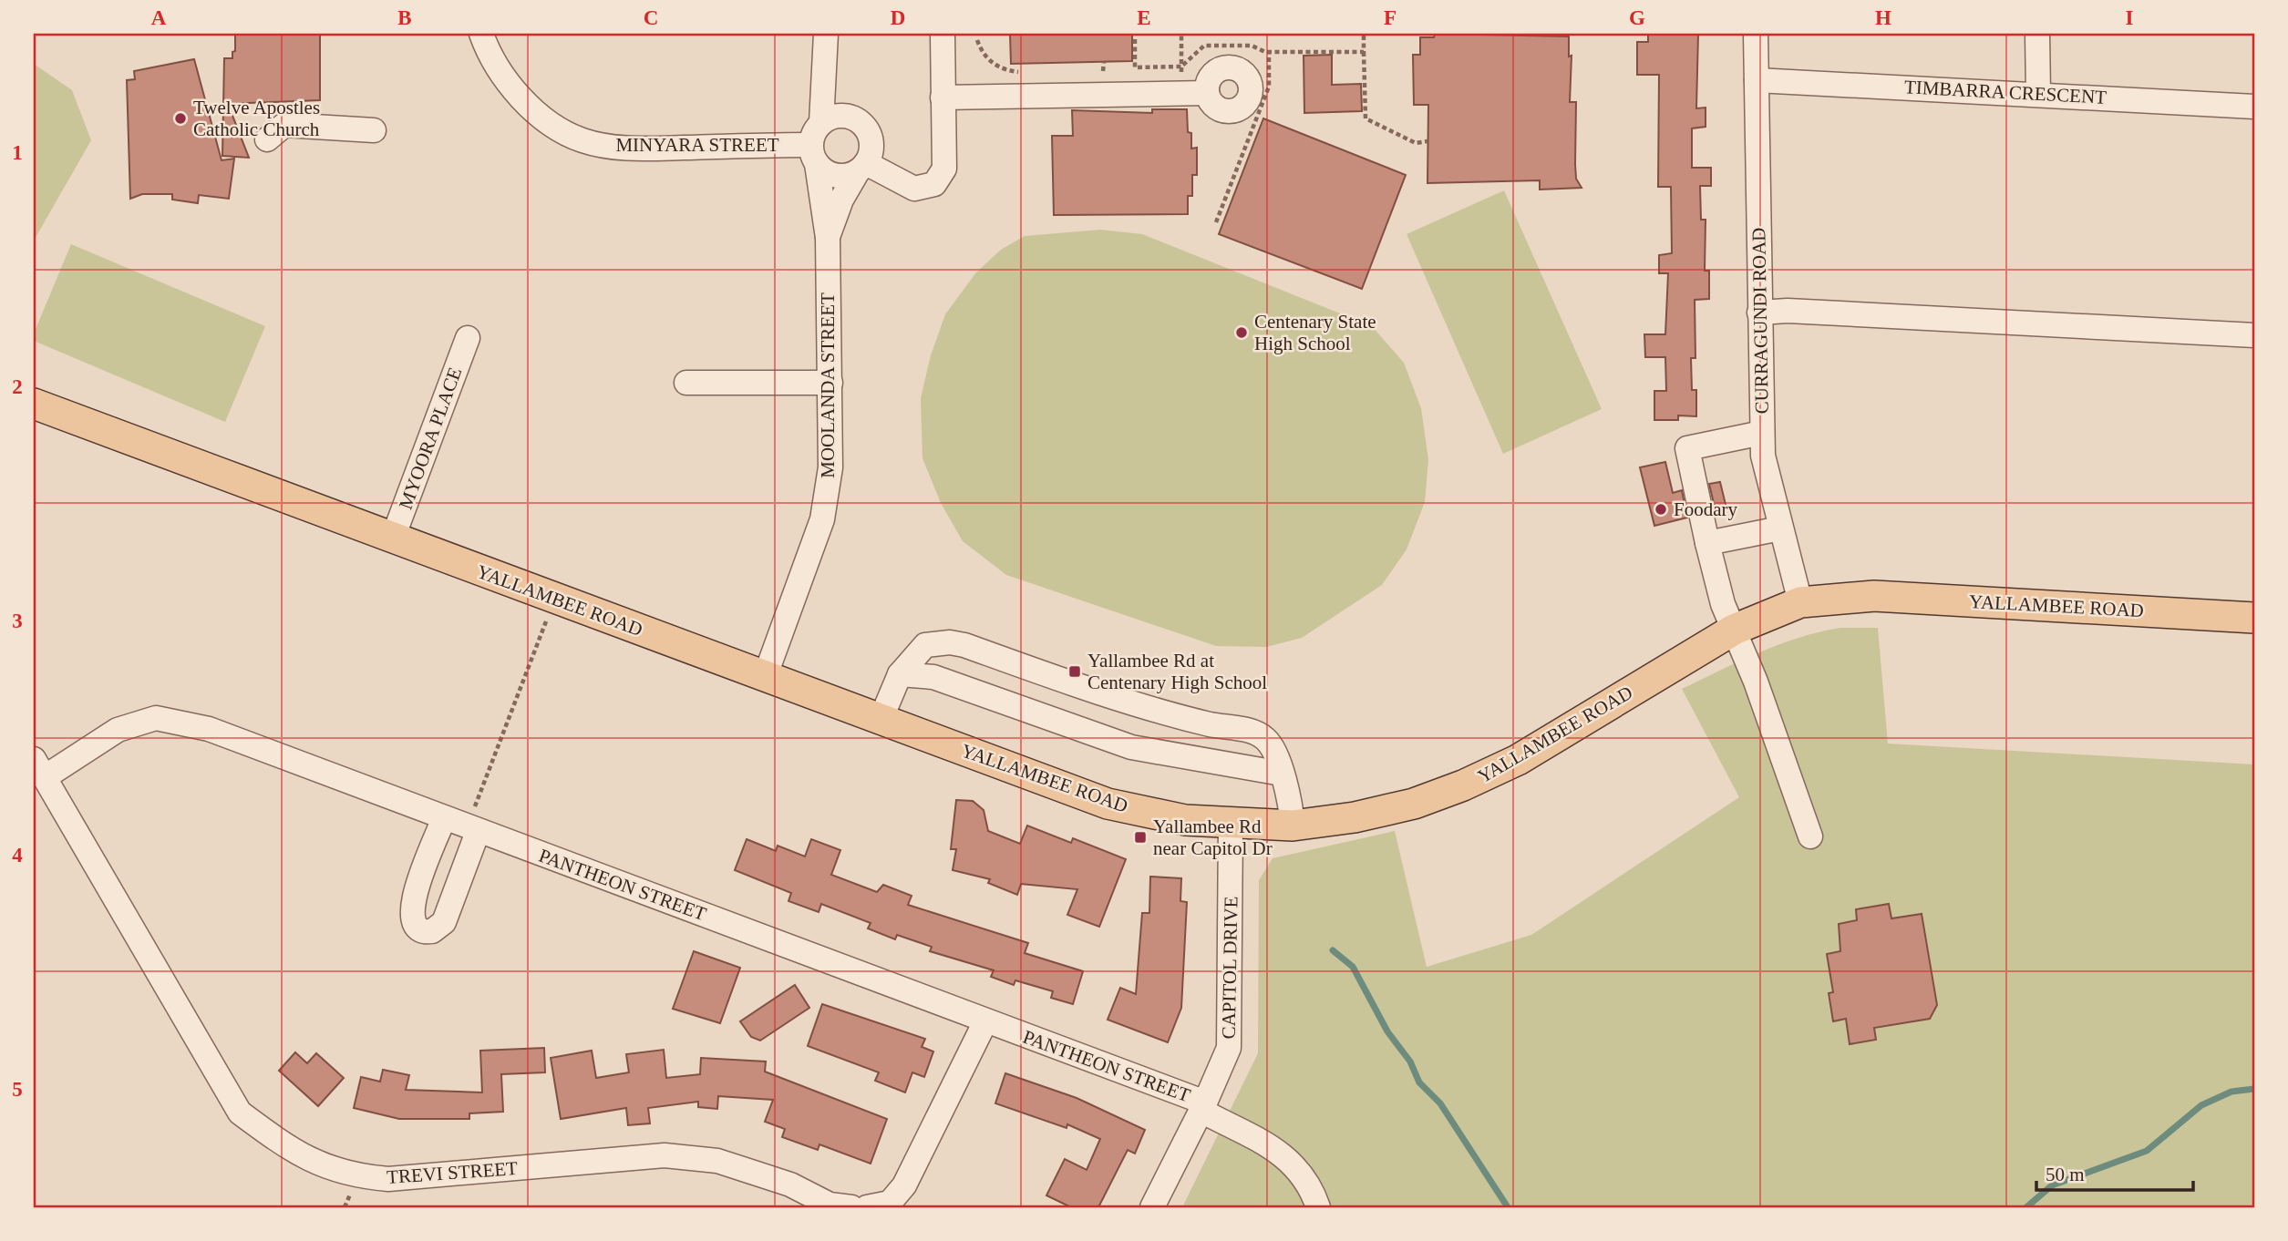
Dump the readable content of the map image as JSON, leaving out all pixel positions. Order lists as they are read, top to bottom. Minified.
{"streets":{"main road":["YALLAMBEE ROAD"],"street":["TIMBARRA CRESCENT","MINYARA STREET","CURRAGUNDI ROAD","MOOLANDA STREET","MYOORA PLACE","PANTHEON STREET","CAPITOL DRIVE","TREVI STREET"]},"crossings":[["TIMBARRA CRESCENT","CURRAGUNDI ROAD"],["MINYARA STREET","MOOLANDA STREET"],["CURRAGUNDI ROAD","YALLAMBEE ROAD"],["MOOLANDA STREET","YALLAMBEE ROAD"],["MYOORA PLACE","YALLAMBEE ROAD"],["YALLAMBEE ROAD","CAPITOL DRIVE"],["PANTHEON STREET","CAPITOL DRIVE"],["PANTHEON STREET","TREVI STREET"]],"places":{"other":["Twelve Apostles Catholic Church","Centenary State High School","Foodary"],"transit":["Yallambee Rd at Centenary High School","Yallambee Rd near Capitol Dr"]},"scale_bar":"50 m","grid":{"columns":["A","B","C","D","E","F","G","H","I"],"rows":["1","2","3","4","5"]}}
